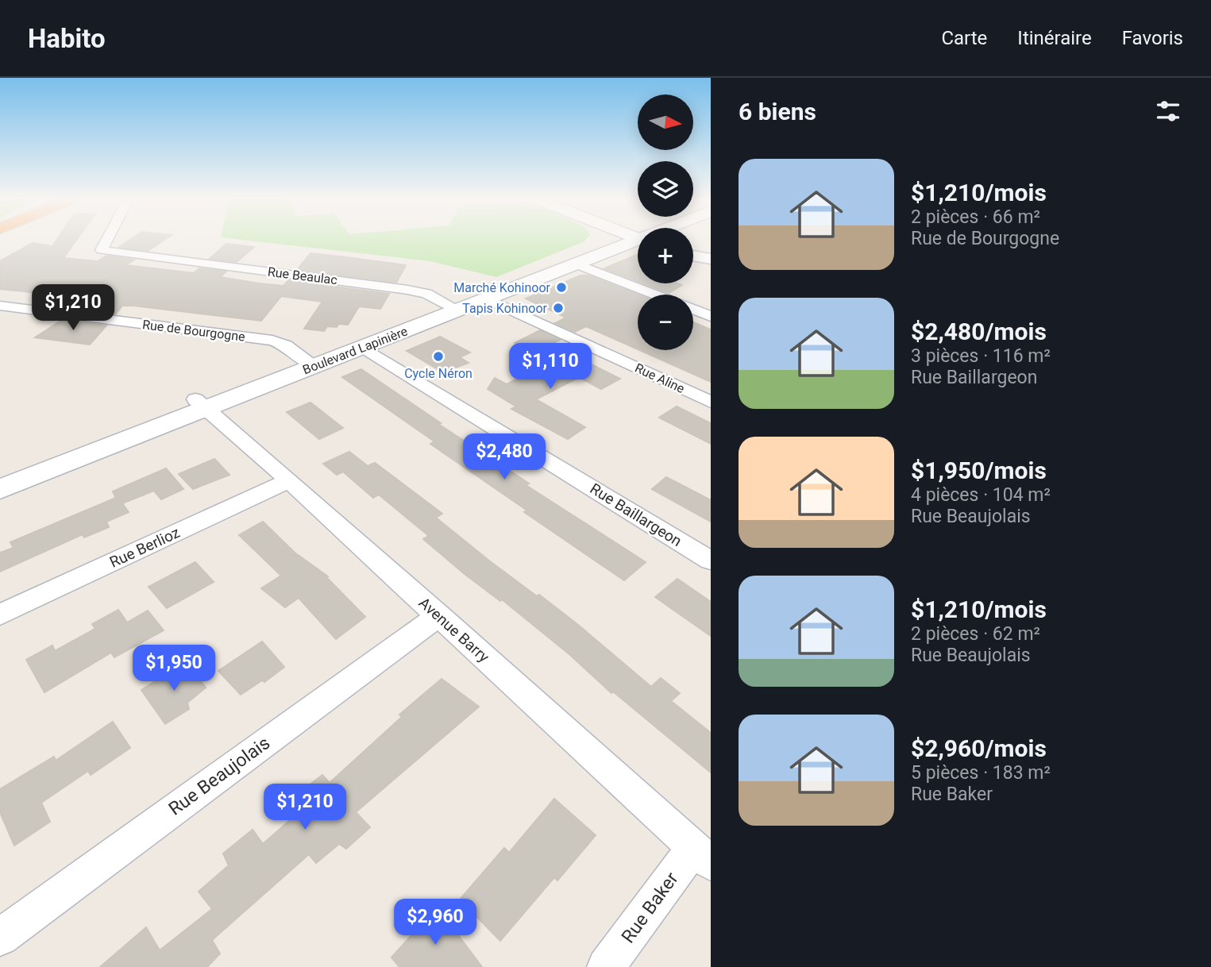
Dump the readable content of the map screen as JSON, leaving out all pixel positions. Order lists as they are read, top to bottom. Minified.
{"streets":{"main road":["Boulevard Lapinière"],"street":["Rue Beaulac","Rue de Bourgogne","Rue Aline","Rue Baillargeon","Rue Berlioz","Avenue Barry","Rue Beaujolais","Rue Baker"]},"crossings":[["Rue Beaulac","Boulevard Lapinière"],["Rue de Bourgogne","Boulevard Lapinière"],["Boulevard Lapinière","Rue Aline"],["Boulevard Lapinière","Rue Baillargeon"],["Boulevard Lapinière","Avenue Barry"],["Rue Berlioz","Avenue Barry"],["Avenue Barry","Rue Beaujolais"],["Avenue Barry","Rue Baker"]],"places":["Marché Kohinoor","Tapis Kohinoor","Cycle Néron"],"north":"right","page":{"header":"Habito","nav":["Carte","Itinéraire","Favoris"],"heading":"6 biens","map_buttons":["+","−"],"list":[{"name":"$1,210/mois","note":"2 pièces · 66 m² · Rue de Bourgogne"},{"name":"$2,480/mois","note":"3 pièces · 116 m² · Rue Baillargeon"},{"name":"$1,950/mois","note":"4 pièces · 104 m² · Rue Beaujolais"},{"name":"$1,210/mois","note":"2 pièces · 62 m² · Rue Beaujolais"},{"name":"$2,960/mois","note":"5 pièces · 183 m² · Rue Baker"}],"price":["$1,210","$1,110","$2,480","$1,950","$1,210","$2,960"]}}
